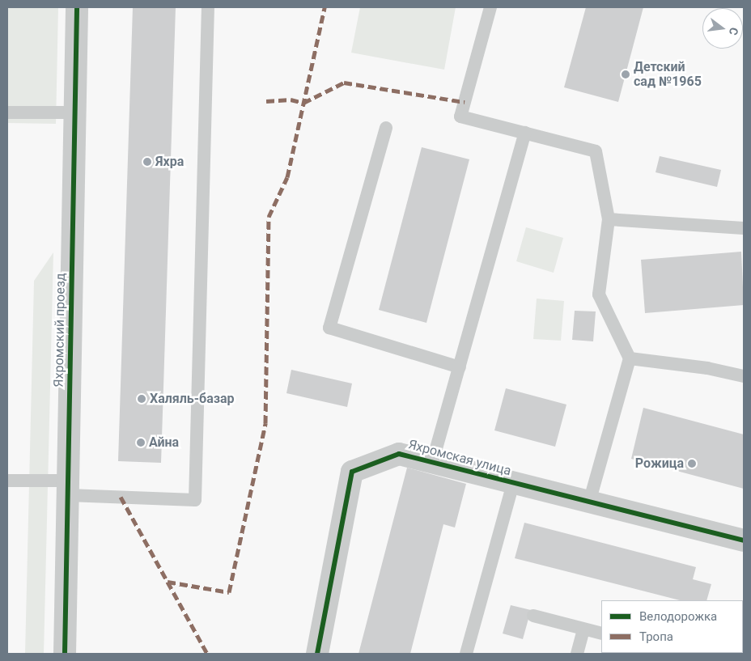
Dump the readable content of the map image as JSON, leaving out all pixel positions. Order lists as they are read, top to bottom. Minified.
{"streets":{"street":["Яхромский проезд","Яхромская улица"]},"places":["Детский сад №1965","Яхра","Халяль-базар","Айна","Рожица"],"legend":["Велодорожка","Тропа"],"north":"right"}
